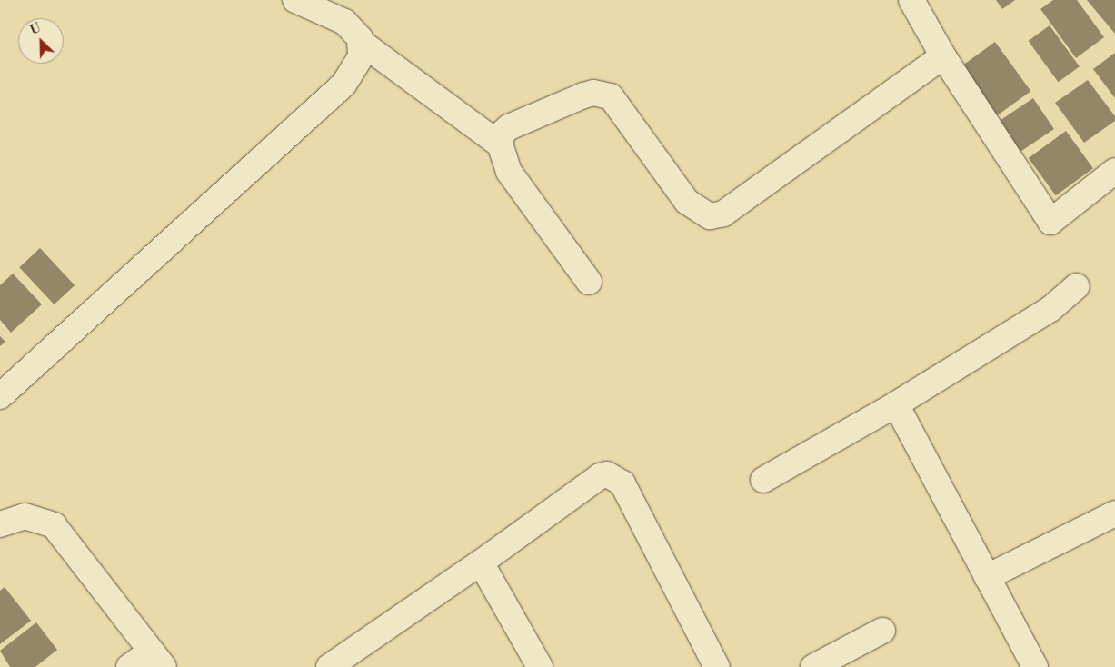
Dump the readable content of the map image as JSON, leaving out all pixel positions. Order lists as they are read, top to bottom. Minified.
{"north":"top left"}
